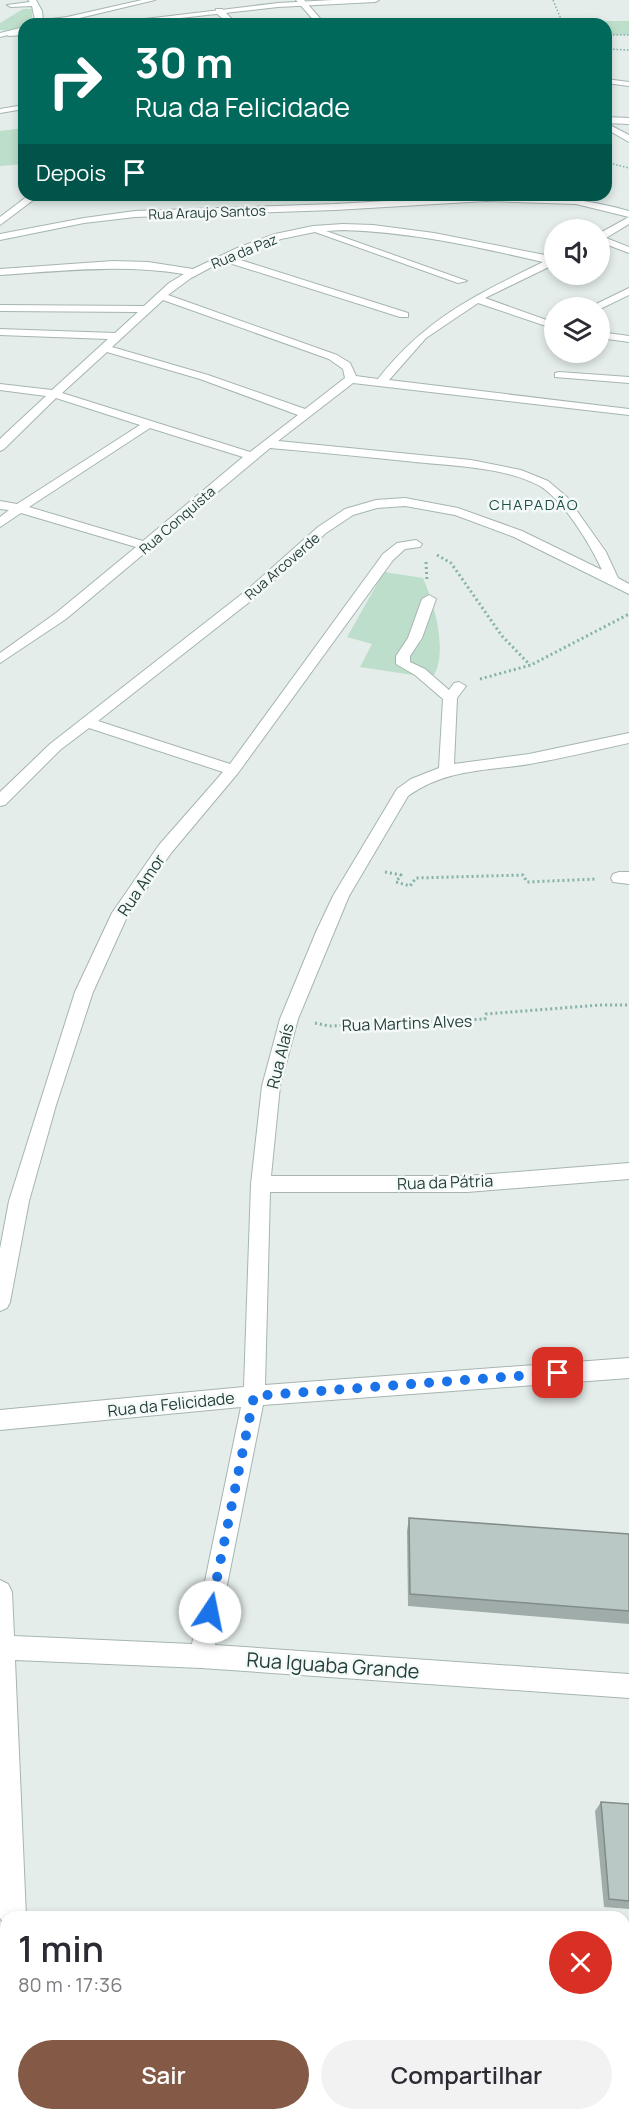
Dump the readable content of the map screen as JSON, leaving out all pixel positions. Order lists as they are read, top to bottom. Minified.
{"streets":{"street":["Rua Araujo Santos","Rua da Paz","Rua Conquista","Rua Arcoverde","Rua Amor","Rua Alaís","Rua da Pátria","Rua da Felicidade","Rua Iguaba Grande"],"path":["Rua Martins Alves"]},"crossings":[["Rua Martins Alves","Rua Alaís"],["Rua Alaís","Rua da Pátria"],["Rua Alaís","Rua da Felicidade"],["Rua Alaís","Rua Iguaba Grande"]],"districts":["CHAPADÃO"],"page":{"turn":["30 m","Rua da Felicidade"],"then":"Depois","heading":["1 min","80 m · 17:36"],"buttons":["Sair","Compartilhar"]}}
